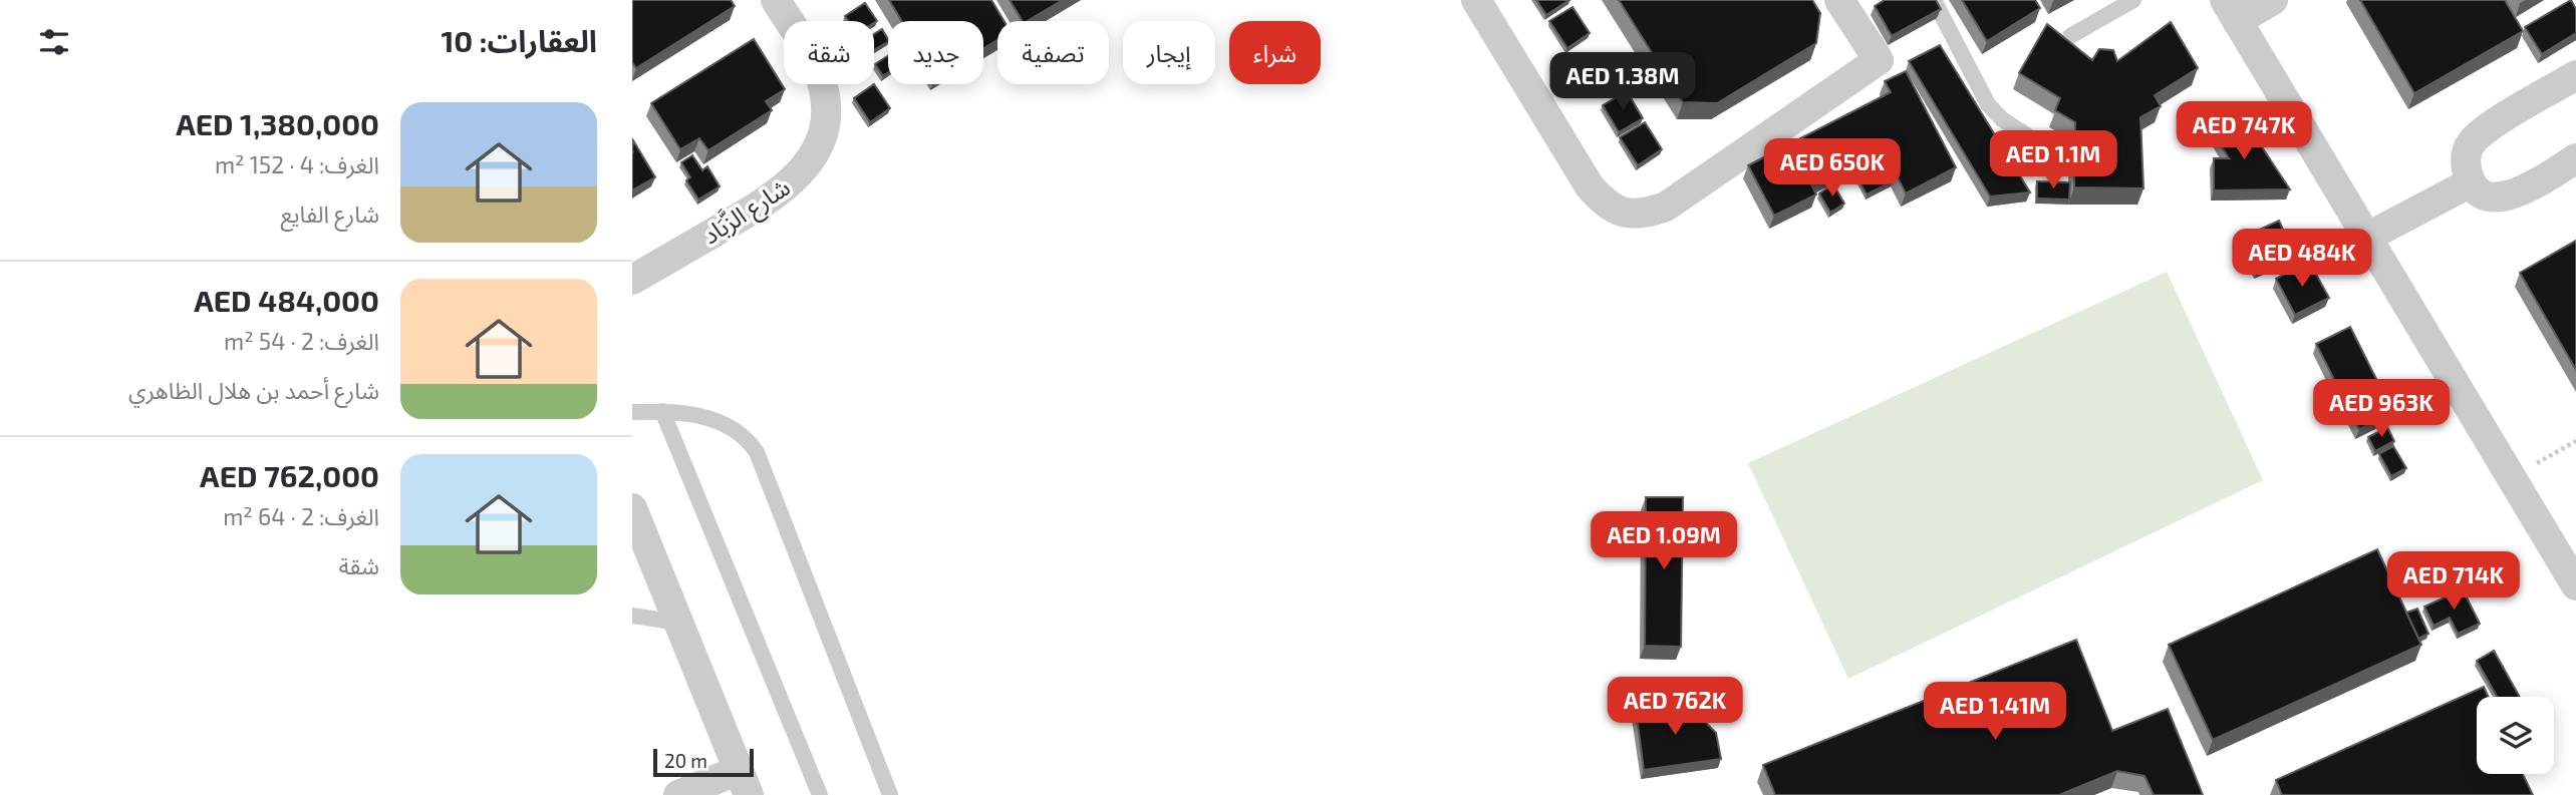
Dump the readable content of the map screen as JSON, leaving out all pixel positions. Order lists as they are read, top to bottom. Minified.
{"streets":{"street":["شارع الزَّبَاد"]},"scale_bar":"20 m","page":{"heading":"العقارات: 10","chip":["شراء","إيجار","تصفية","جديد","شقة"],"price":["AED 1.38M","AED 747K","AED 1.1M","AED 650K","AED 484K","AED 963K","AED 1.09M","AED 714K","AED 762K","AED 1.41M"],"list":[{"name":"AED 1,380,000","note":"الغرف: 4 · 152 m² · شارع الفايع"},{"name":"AED 484,000","note":"الغرف: 2 · 54 m² · شارع أحمد بن هلال الظاهري"},{"name":"AED 762,000","note":"الغرف: 2 · 64 m² · شقة"}],"scale":"20 m"}}
